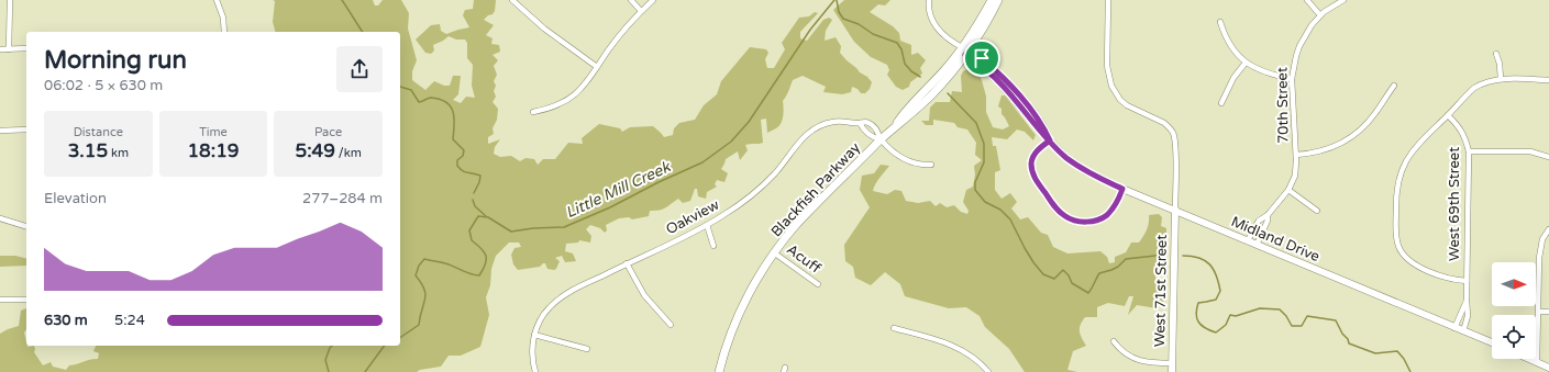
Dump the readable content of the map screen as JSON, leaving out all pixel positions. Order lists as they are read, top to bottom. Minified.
{"streets":{"main road":["Blackfish Parkway"],"street":["70th Street","West 69th Street","Oakview","Midland Drive","Acuff","West 71st Street"]},"crossings":[["70th Street","Midland Drive"],["Blackfish Parkway","Oakview"],["Blackfish Parkway","Midland Drive"],["Blackfish Parkway","Acuff"],["West 69th Street","Midland Drive"],["Midland Drive","West 71st Street"]],"water":["Little Mill Creek"],"north":"right","page":{"heading":["Morning run","06:02 · 5 × 630 m"],"stats":[["Distance","3.15 km"],["Time","18:19"],["Pace","5:49 /km"]],"chart":["Elevation","277–284 m"],"list":[{"name":"630 m","note":"5:24"}]}}
